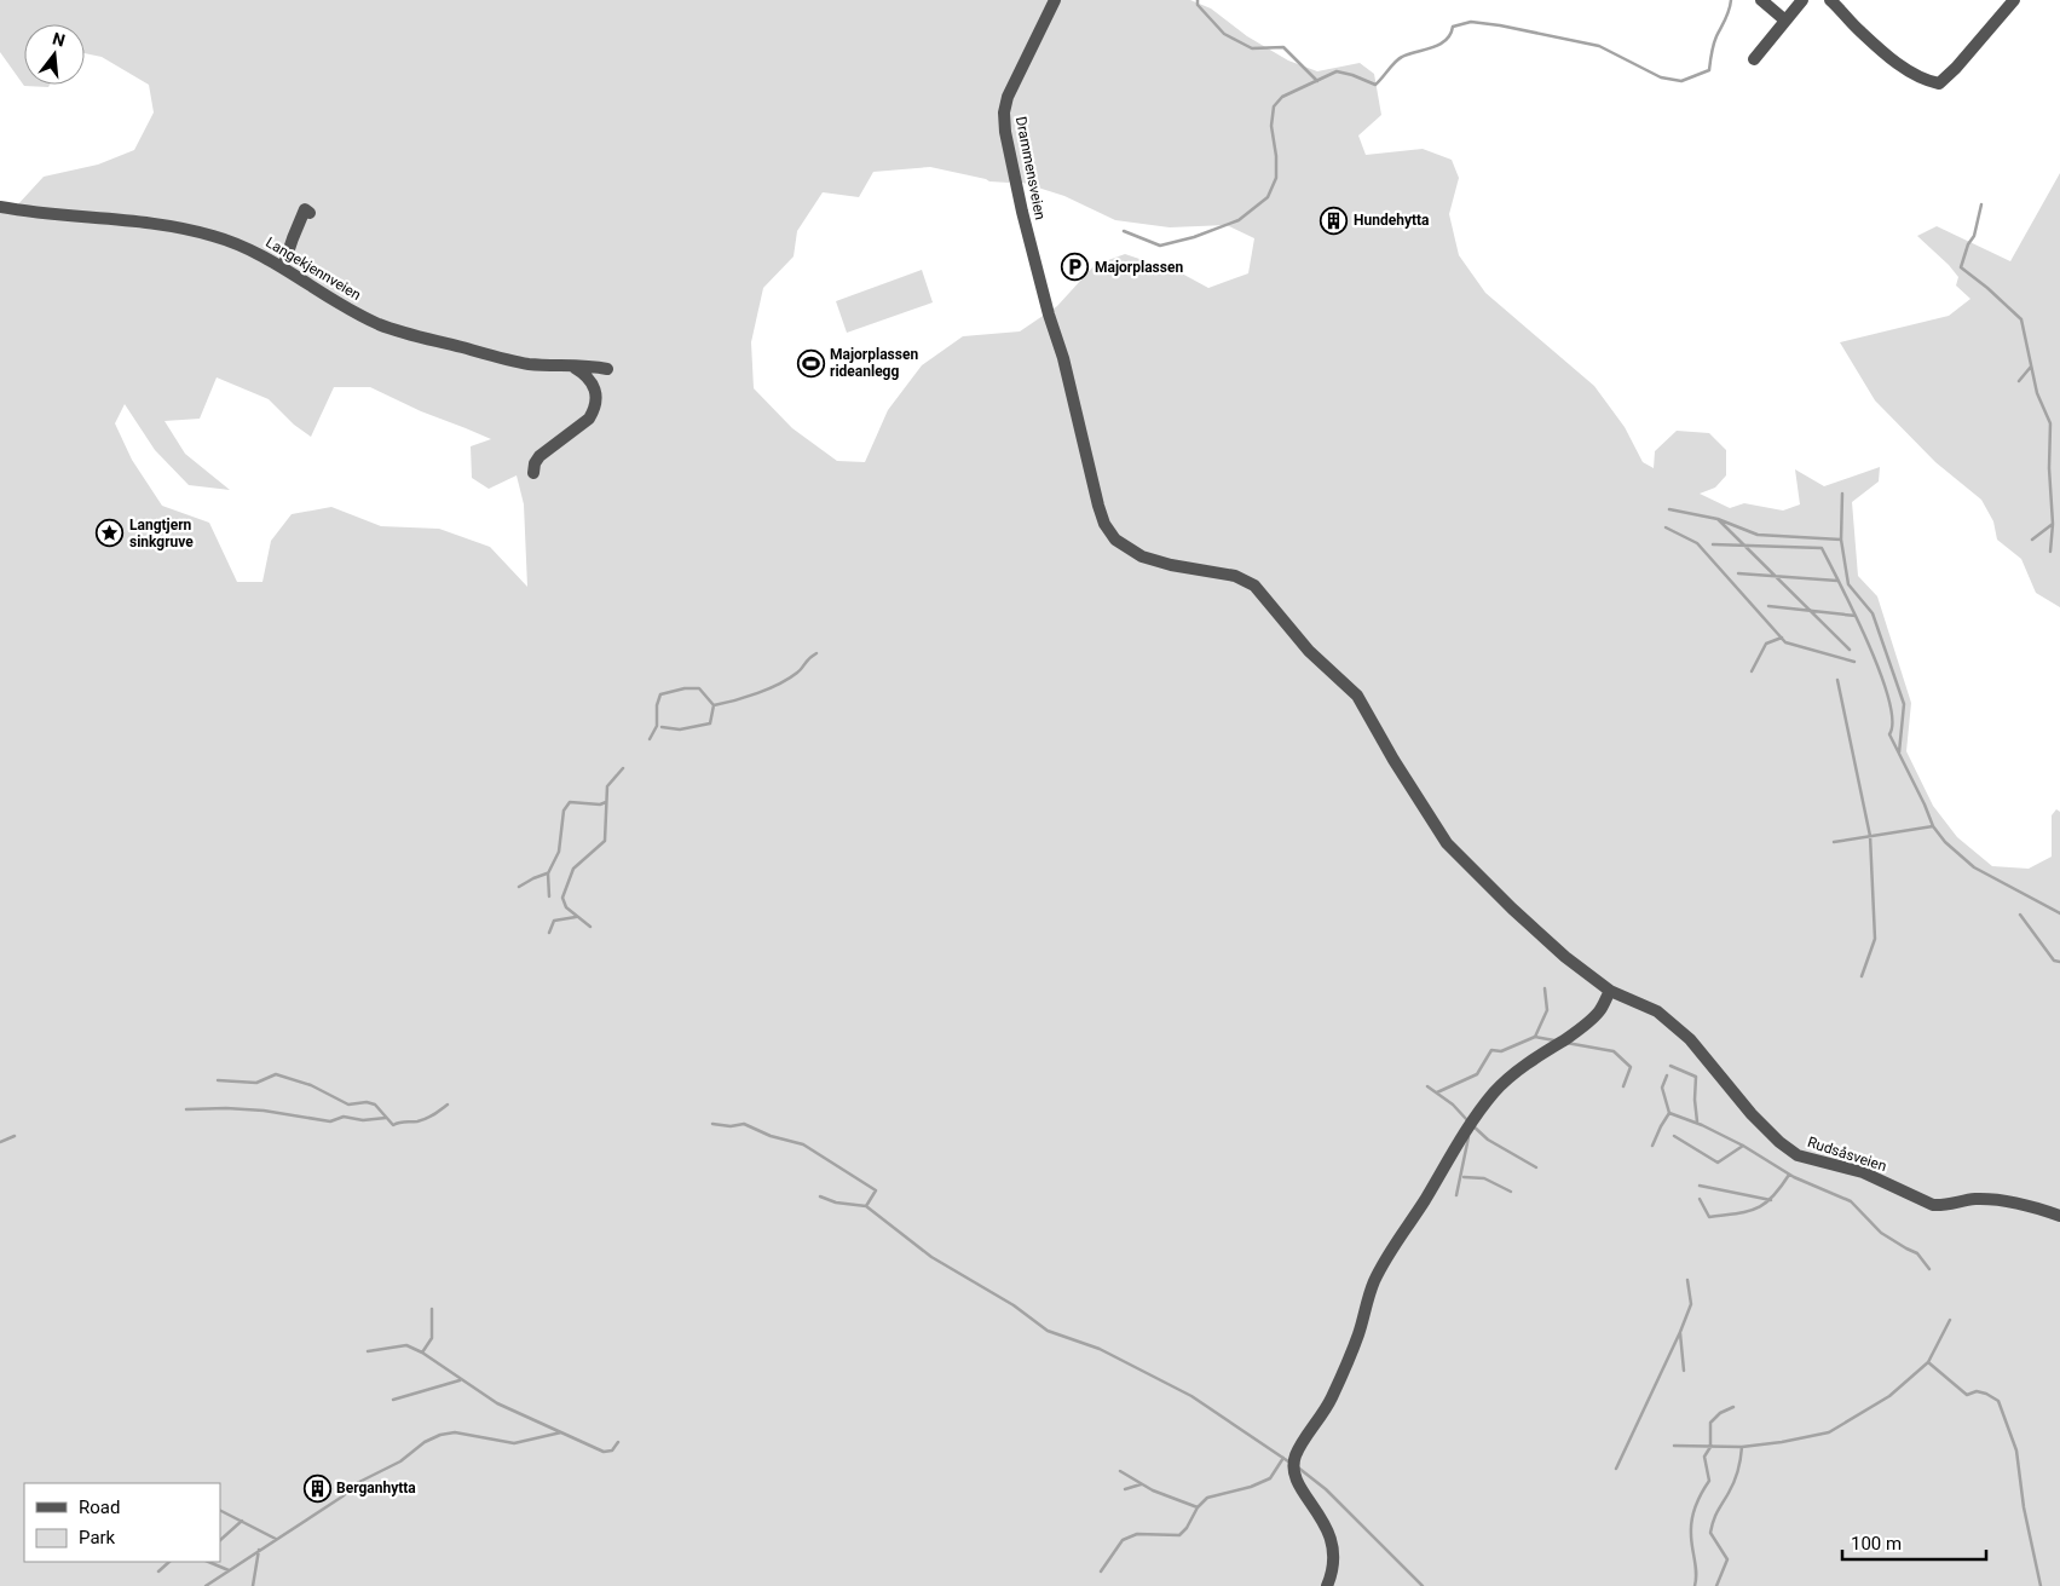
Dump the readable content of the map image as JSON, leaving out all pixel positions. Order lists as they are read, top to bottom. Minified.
{"streets":{"street":["Drammensveien","Langekjennveien","Rudsåsveien"]},"crossings":[["Drammensveien","Rudsåsveien"]],"places":{"building":["Hundehytta","Berganhytta"],"parking":["Majorplassen"],"sports":["Majorplassen rideanlegg"],"place":["Langtjern sinkgruve"]},"legend":["Road","Park"],"scale_bar":"100 m","north":"top"}
